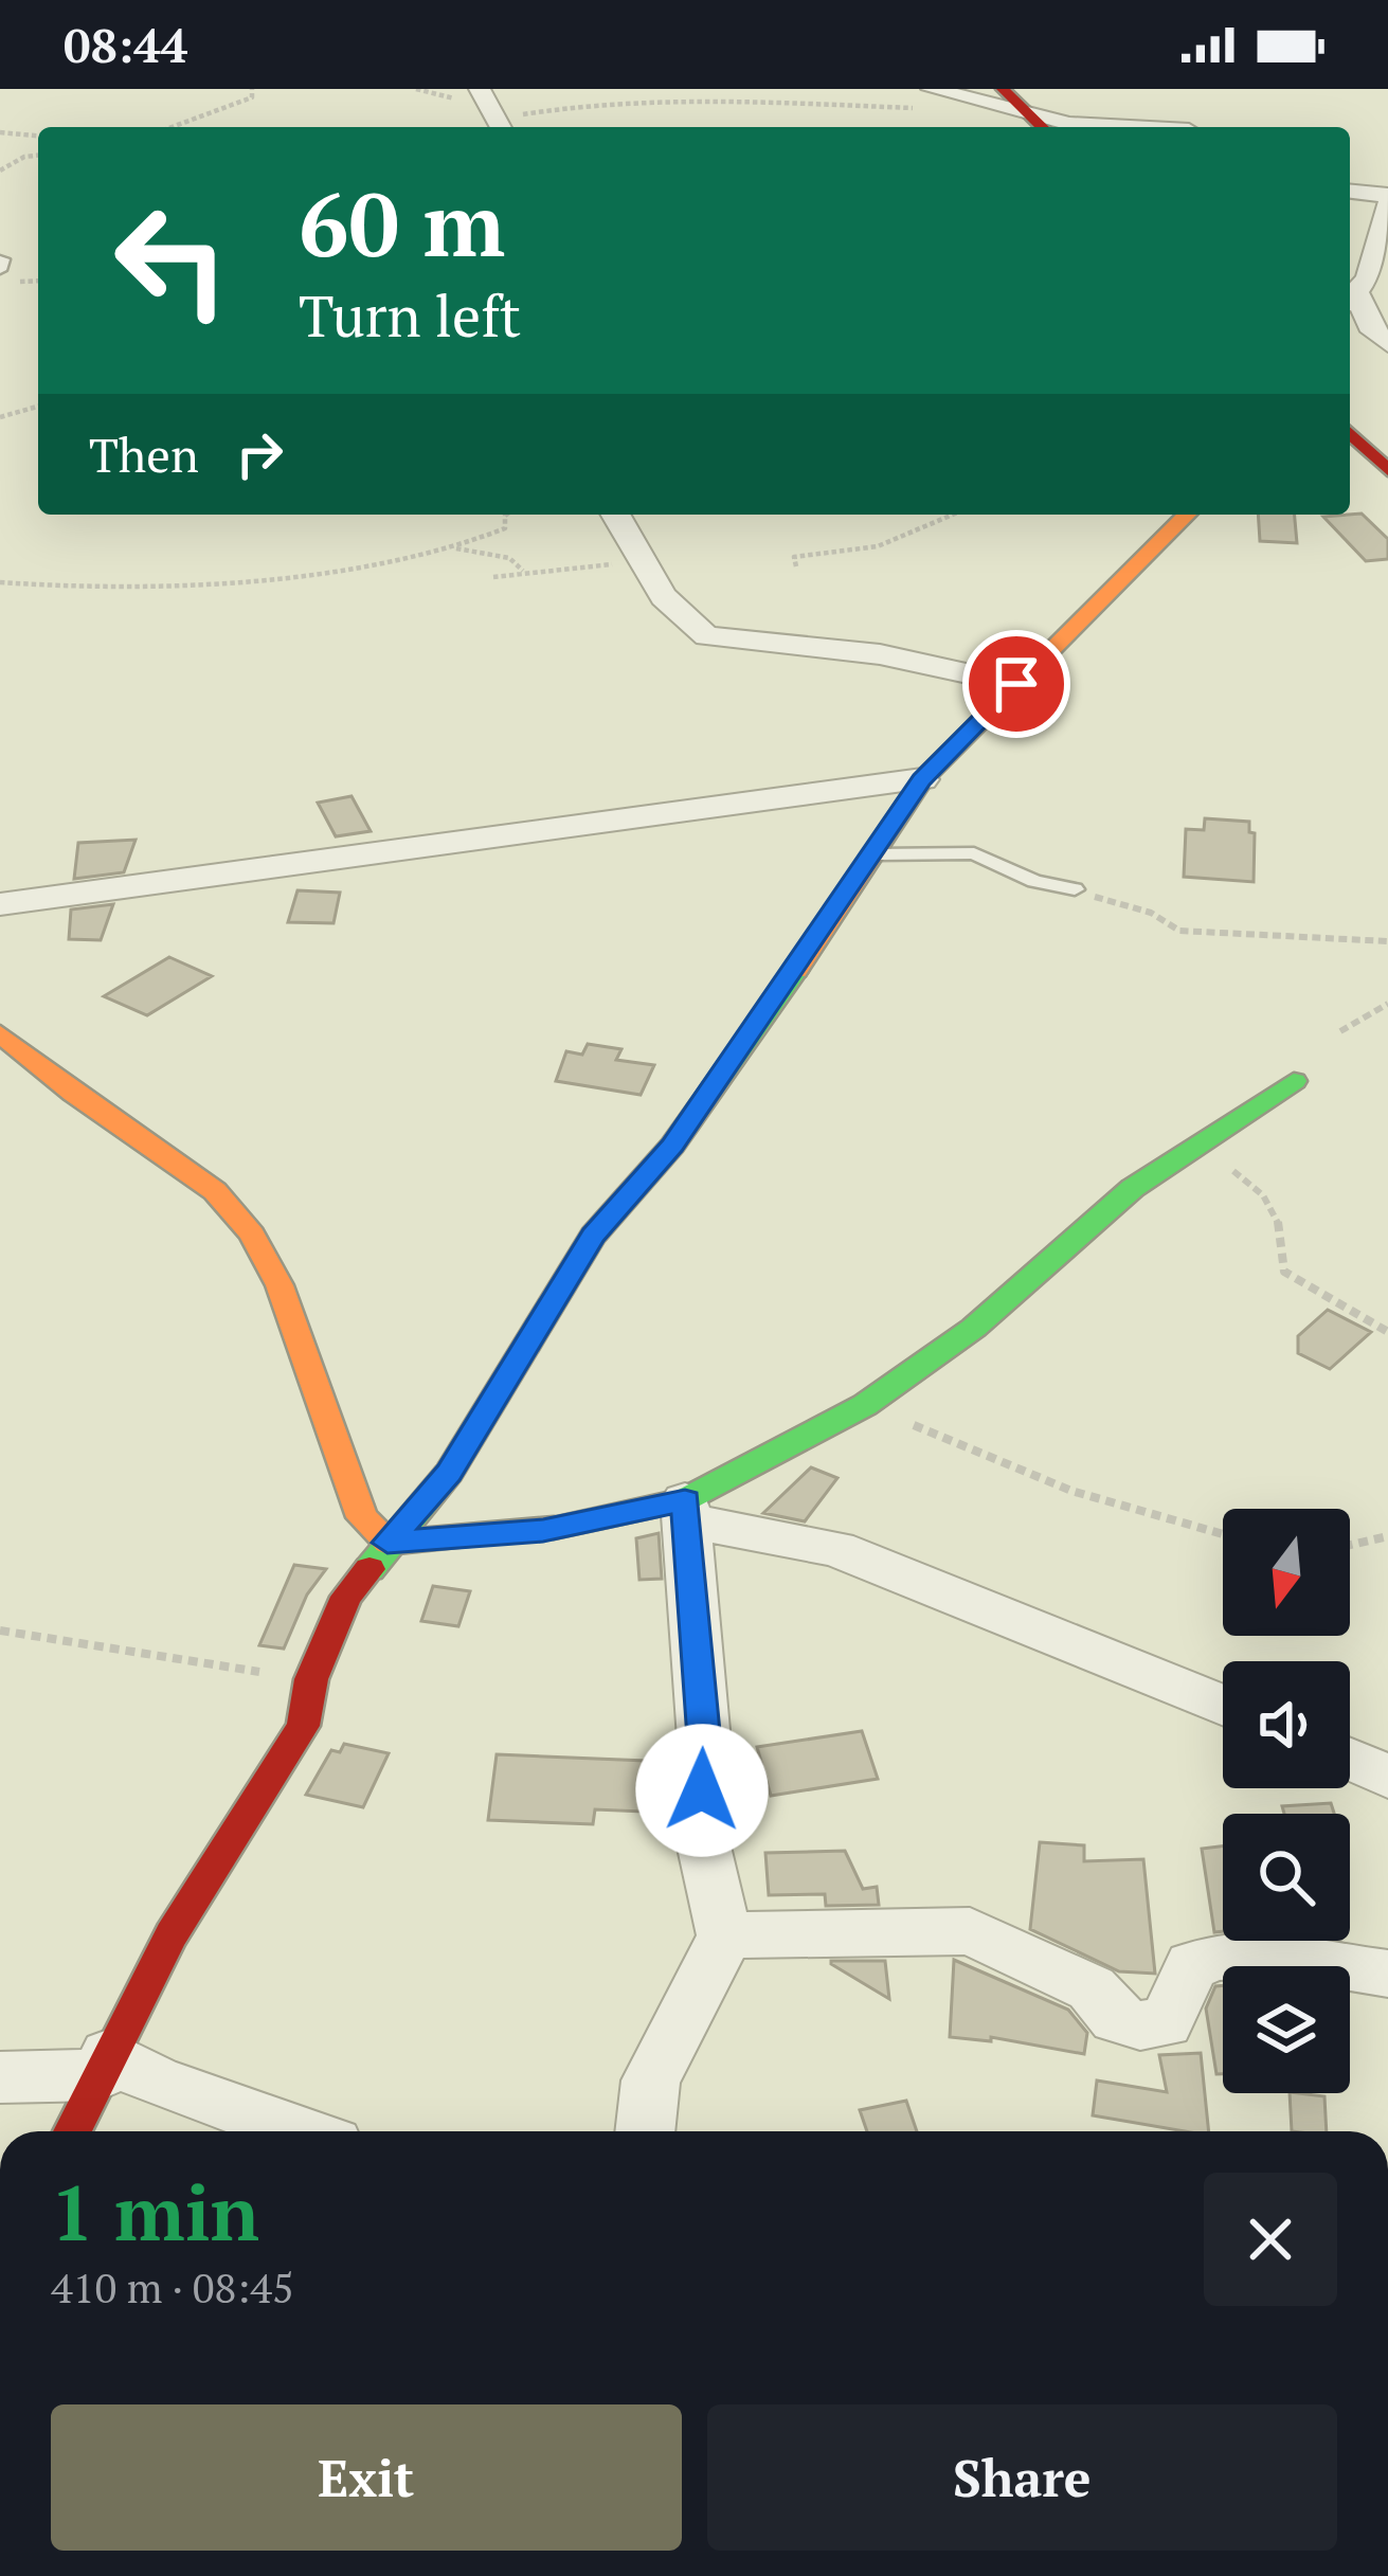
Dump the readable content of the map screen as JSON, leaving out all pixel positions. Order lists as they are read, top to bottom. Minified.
{"north":"bottom","page":{"status":"08:44","turn":["60 m","Turn left"],"then":"Then","heading":["1 min","410 m · 08:45"],"buttons":["Exit","Share"]}}
